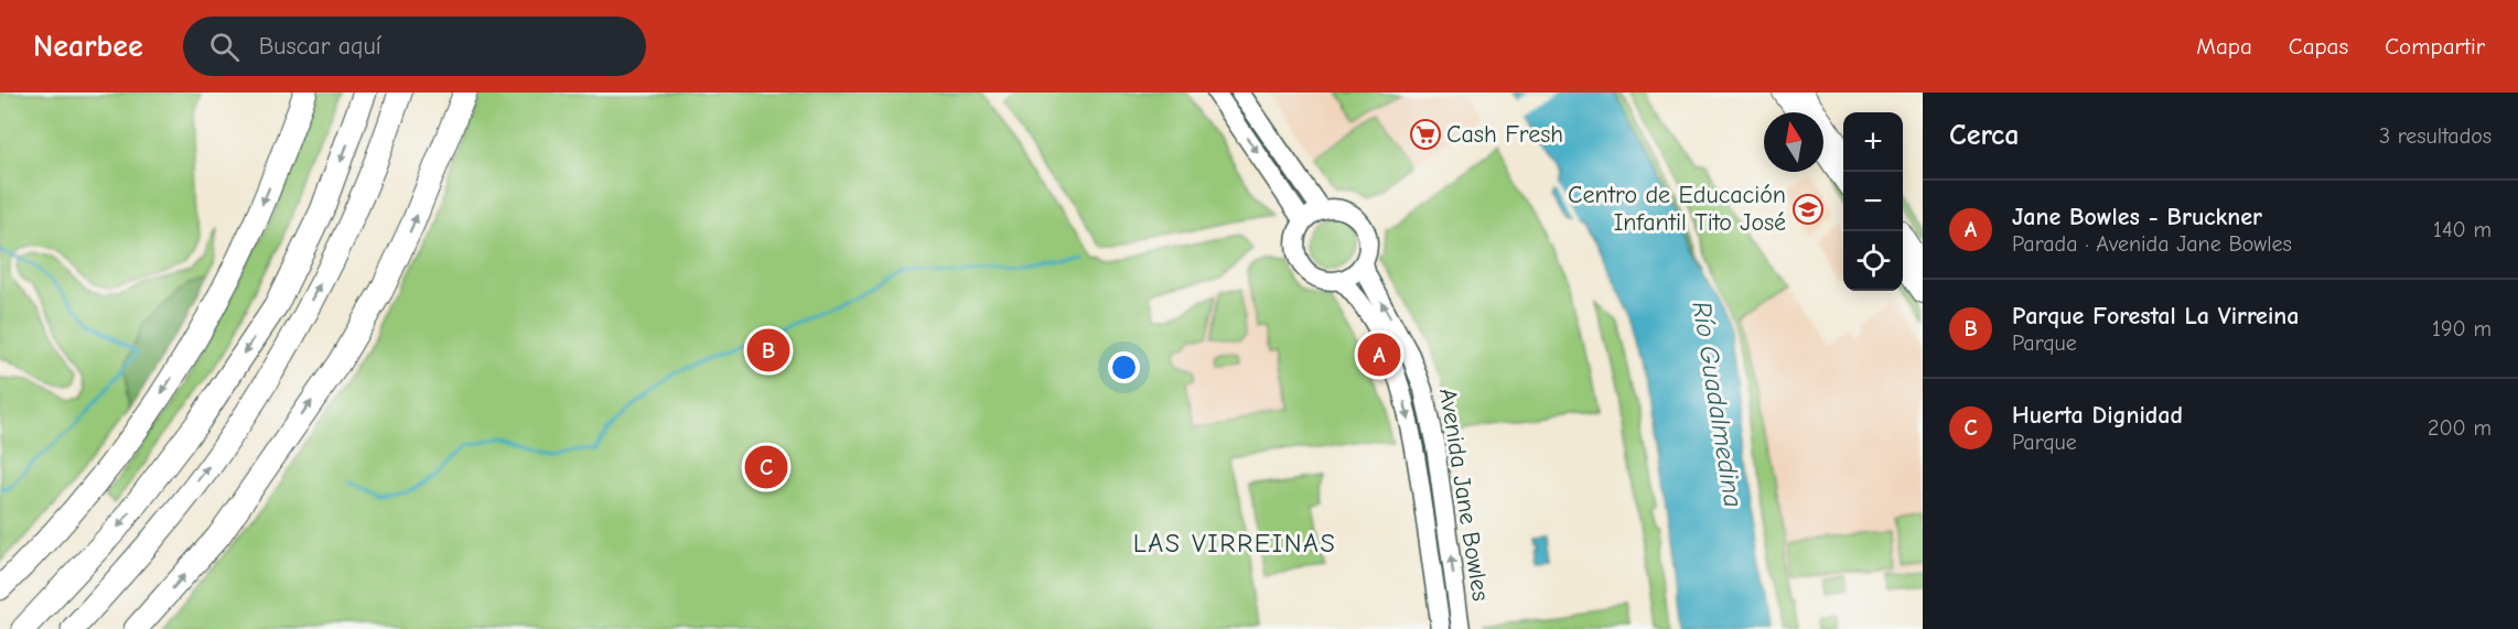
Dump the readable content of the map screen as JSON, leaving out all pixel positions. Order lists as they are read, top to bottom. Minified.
{"streets":{"main road":["Avenida Jane Bowles"]},"districts":["LAS VIRREINAS"],"water":["Río Guadalmedina"],"places":{"supermarket":["Cash Fresh"],"school or university":["Centro de Educación Infantil Tito José"]},"north":"top","page":{"header":"Nearbee","search":"Buscar aquí","nav":["Mapa","Capas","Compartir"],"heading":["Cerca","3 resultados"],"map_buttons":["+","−"],"list":[{"mark":"A","name":"Jane Bowles - Bruckner","note":"Parada · Avenida Jane Bowles","value":"140 m"},{"mark":"B","name":"Parque Forestal La Virreina","note":"Parque","value":"190 m"},{"mark":"C","name":"Huerta Dignidad","note":"Parque","value":"200 m"}],"pins":["B","A","C"]}}
